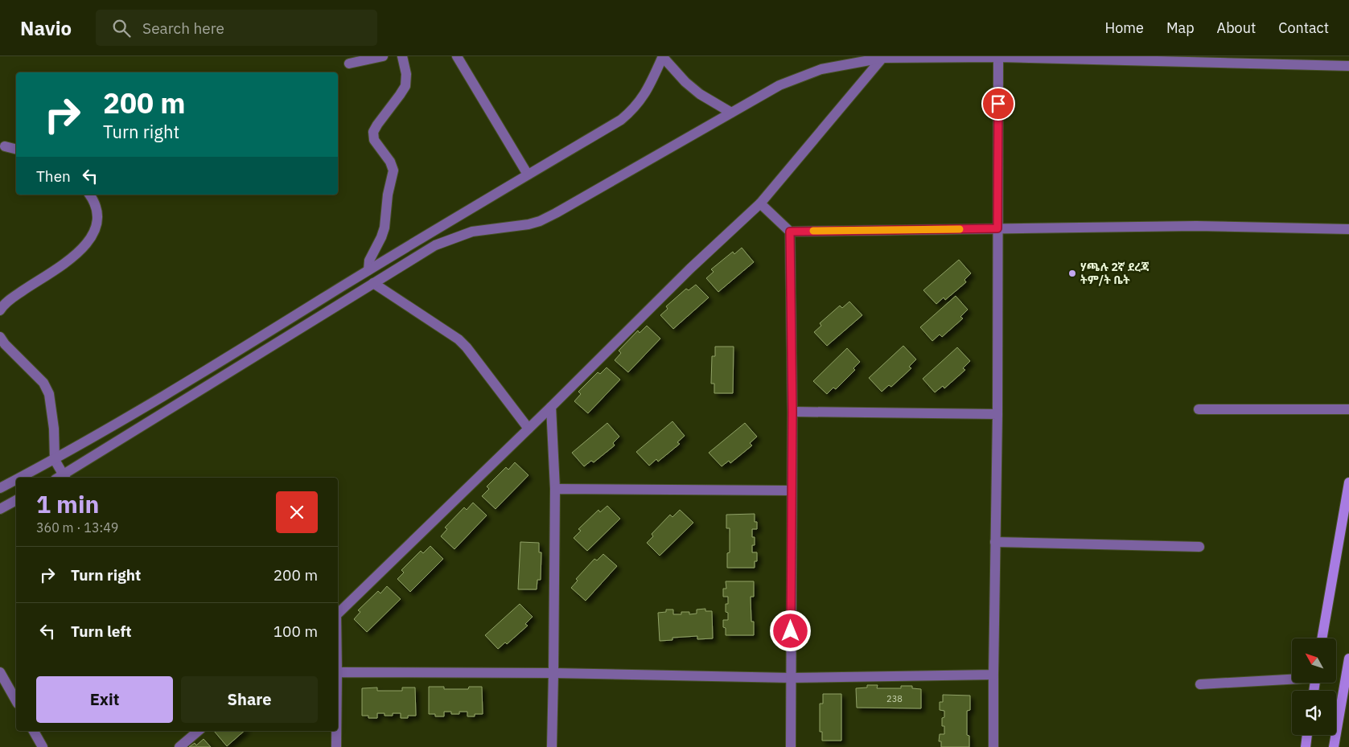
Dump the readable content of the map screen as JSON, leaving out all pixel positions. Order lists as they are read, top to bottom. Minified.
{"places":["ሃጫሉ 2ኛ ደረጃ ትም/ት ቤት"],"house_numbers":["238"],"north":"top left","page":{"header":"Navio","search":"Search here","nav":["Home","Map","About","Contact"],"turn":["200 m","Turn right"],"then":"Then","heading":["1 min","360 m · 13:49"],"list":[{"name":"Turn right","value":"200 m"},{"name":"Turn left","value":"100 m"}],"buttons":["Exit","Share"]}}
